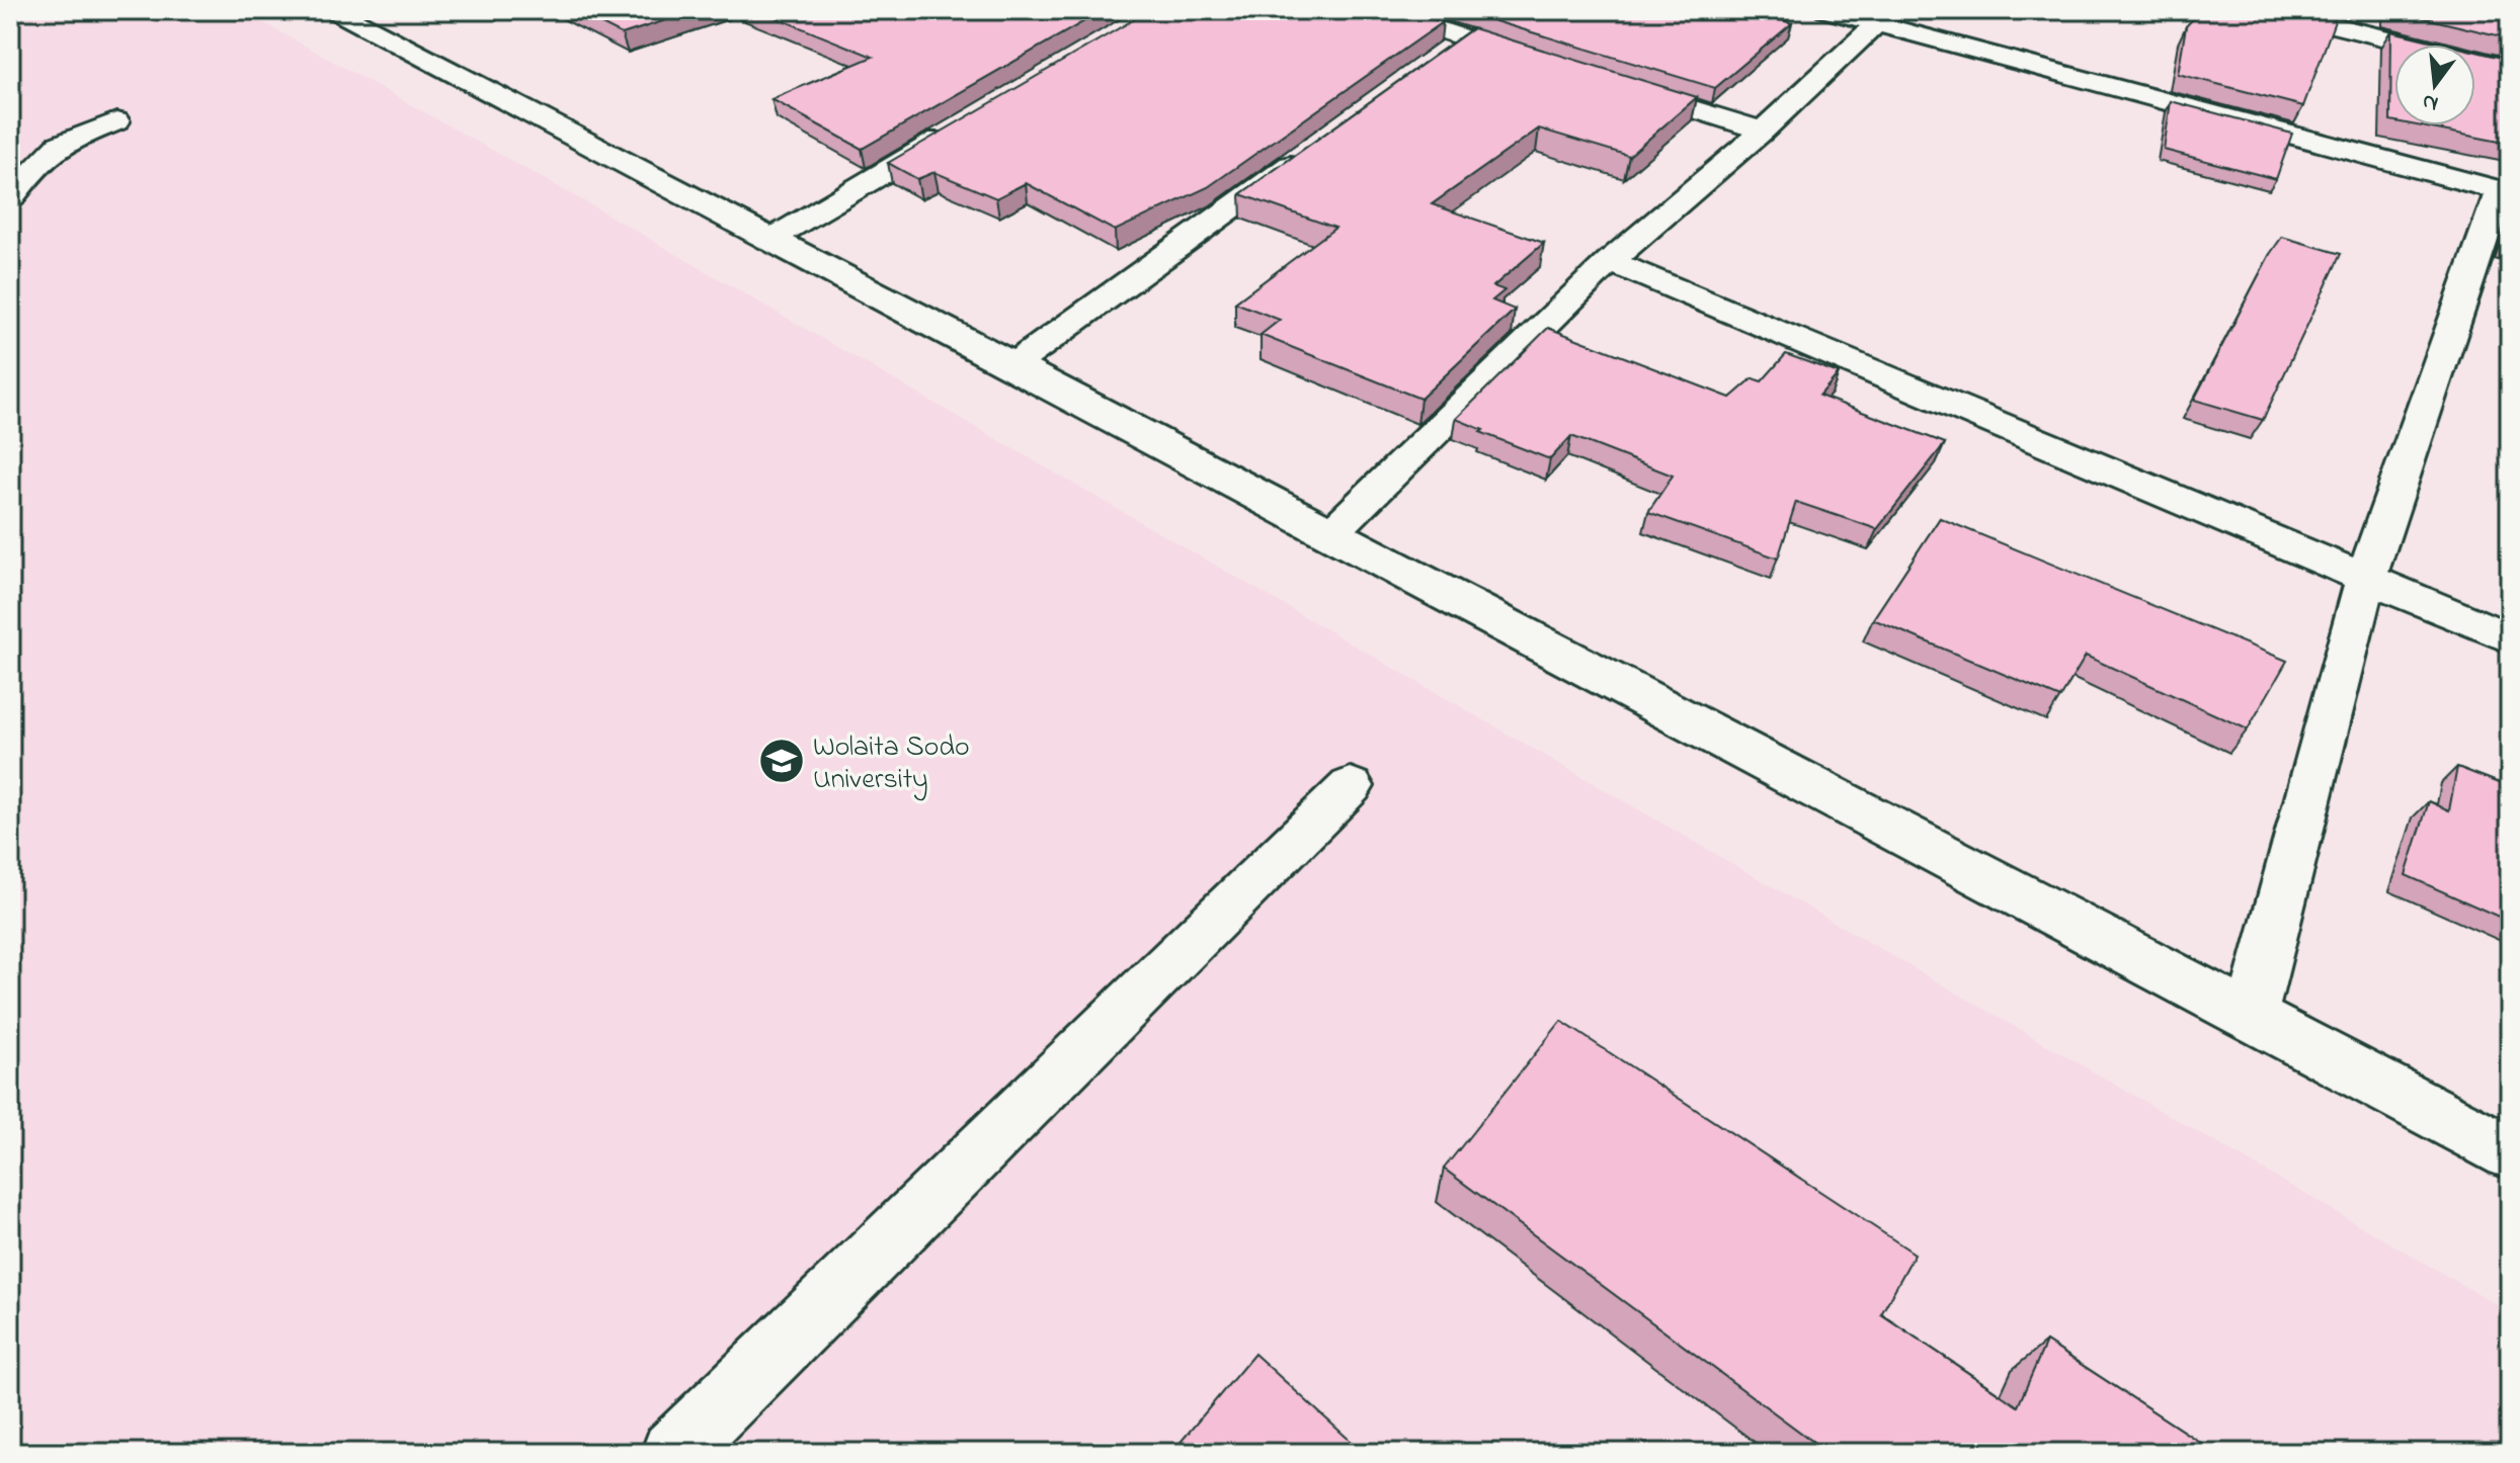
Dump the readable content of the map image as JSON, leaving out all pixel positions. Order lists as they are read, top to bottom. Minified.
{"places":{"school or university":["Wolaita Sodo University"]},"north":"bottom"}
